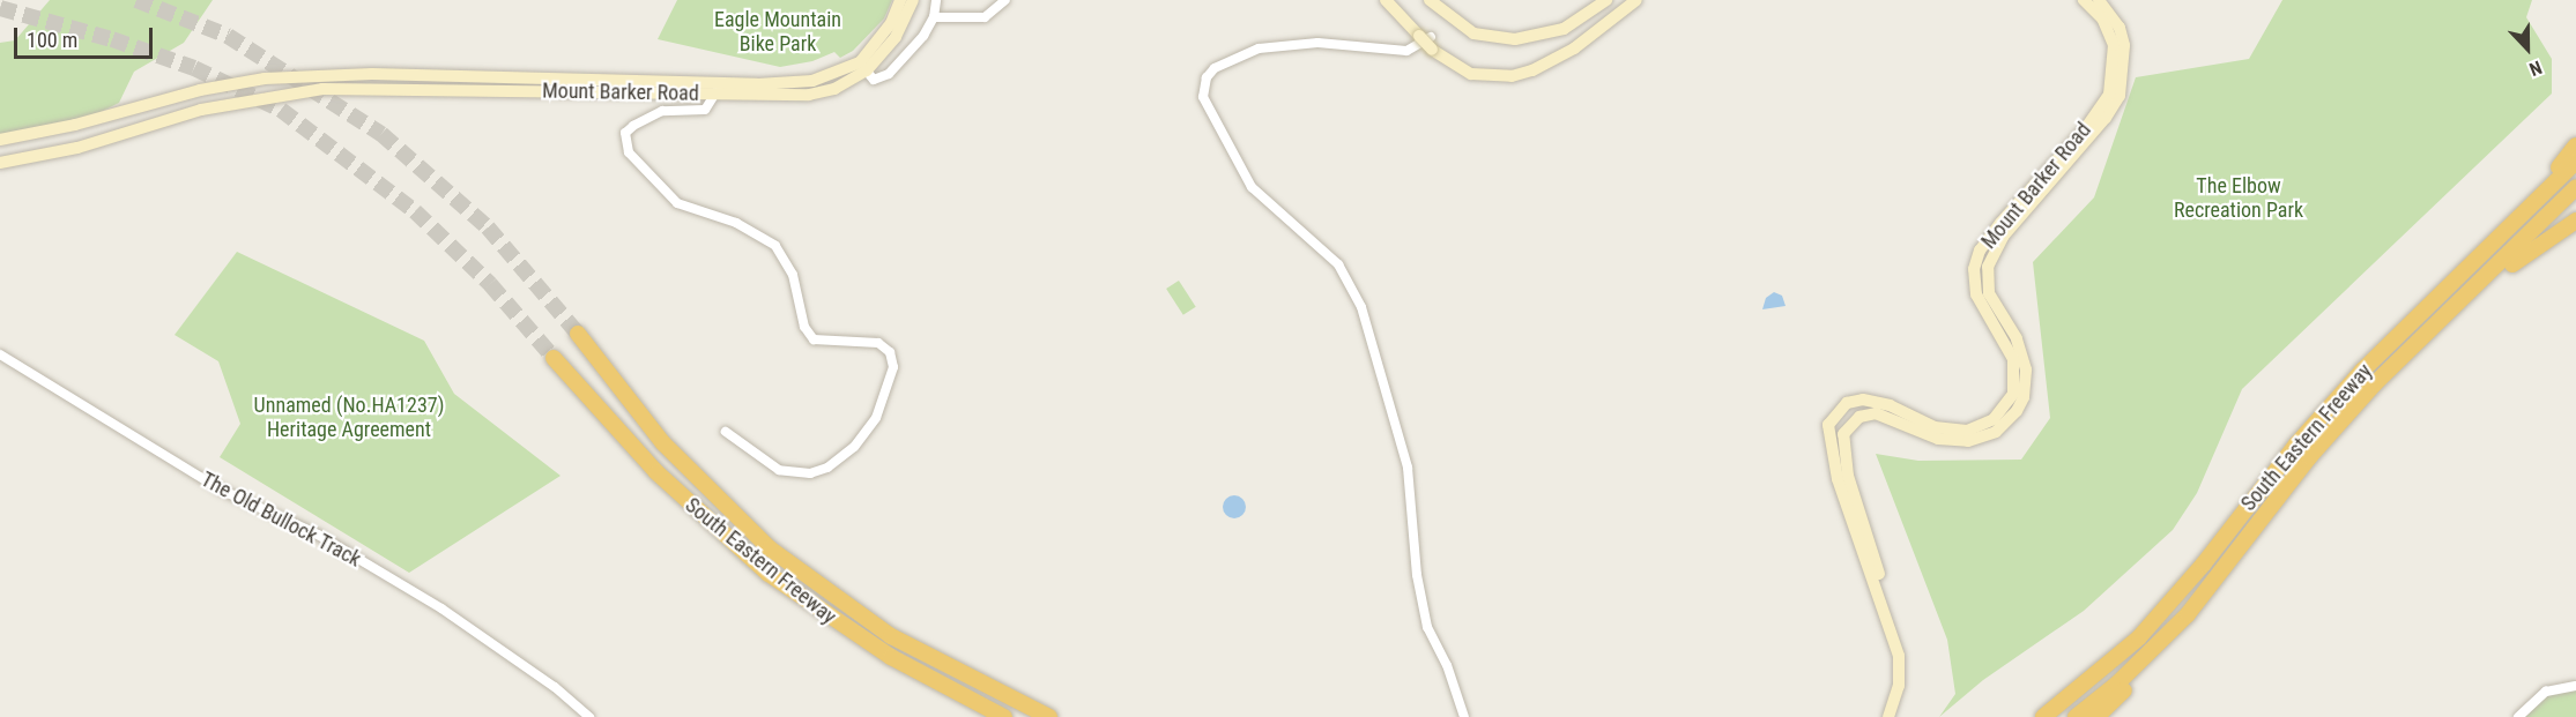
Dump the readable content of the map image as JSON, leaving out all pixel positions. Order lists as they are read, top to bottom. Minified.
{"streets":{"highway":["South Eastern Freeway"],"main road":["Mount Barker Road"],"street":["The Old Bullock Track"]},"parks":["Eagle Mountain Bike Park","The Elbow Recreation Park","Unnamed (No.HA1237) Heritage Agreement"],"scale_bar":"100 m","north":"bottom"}
